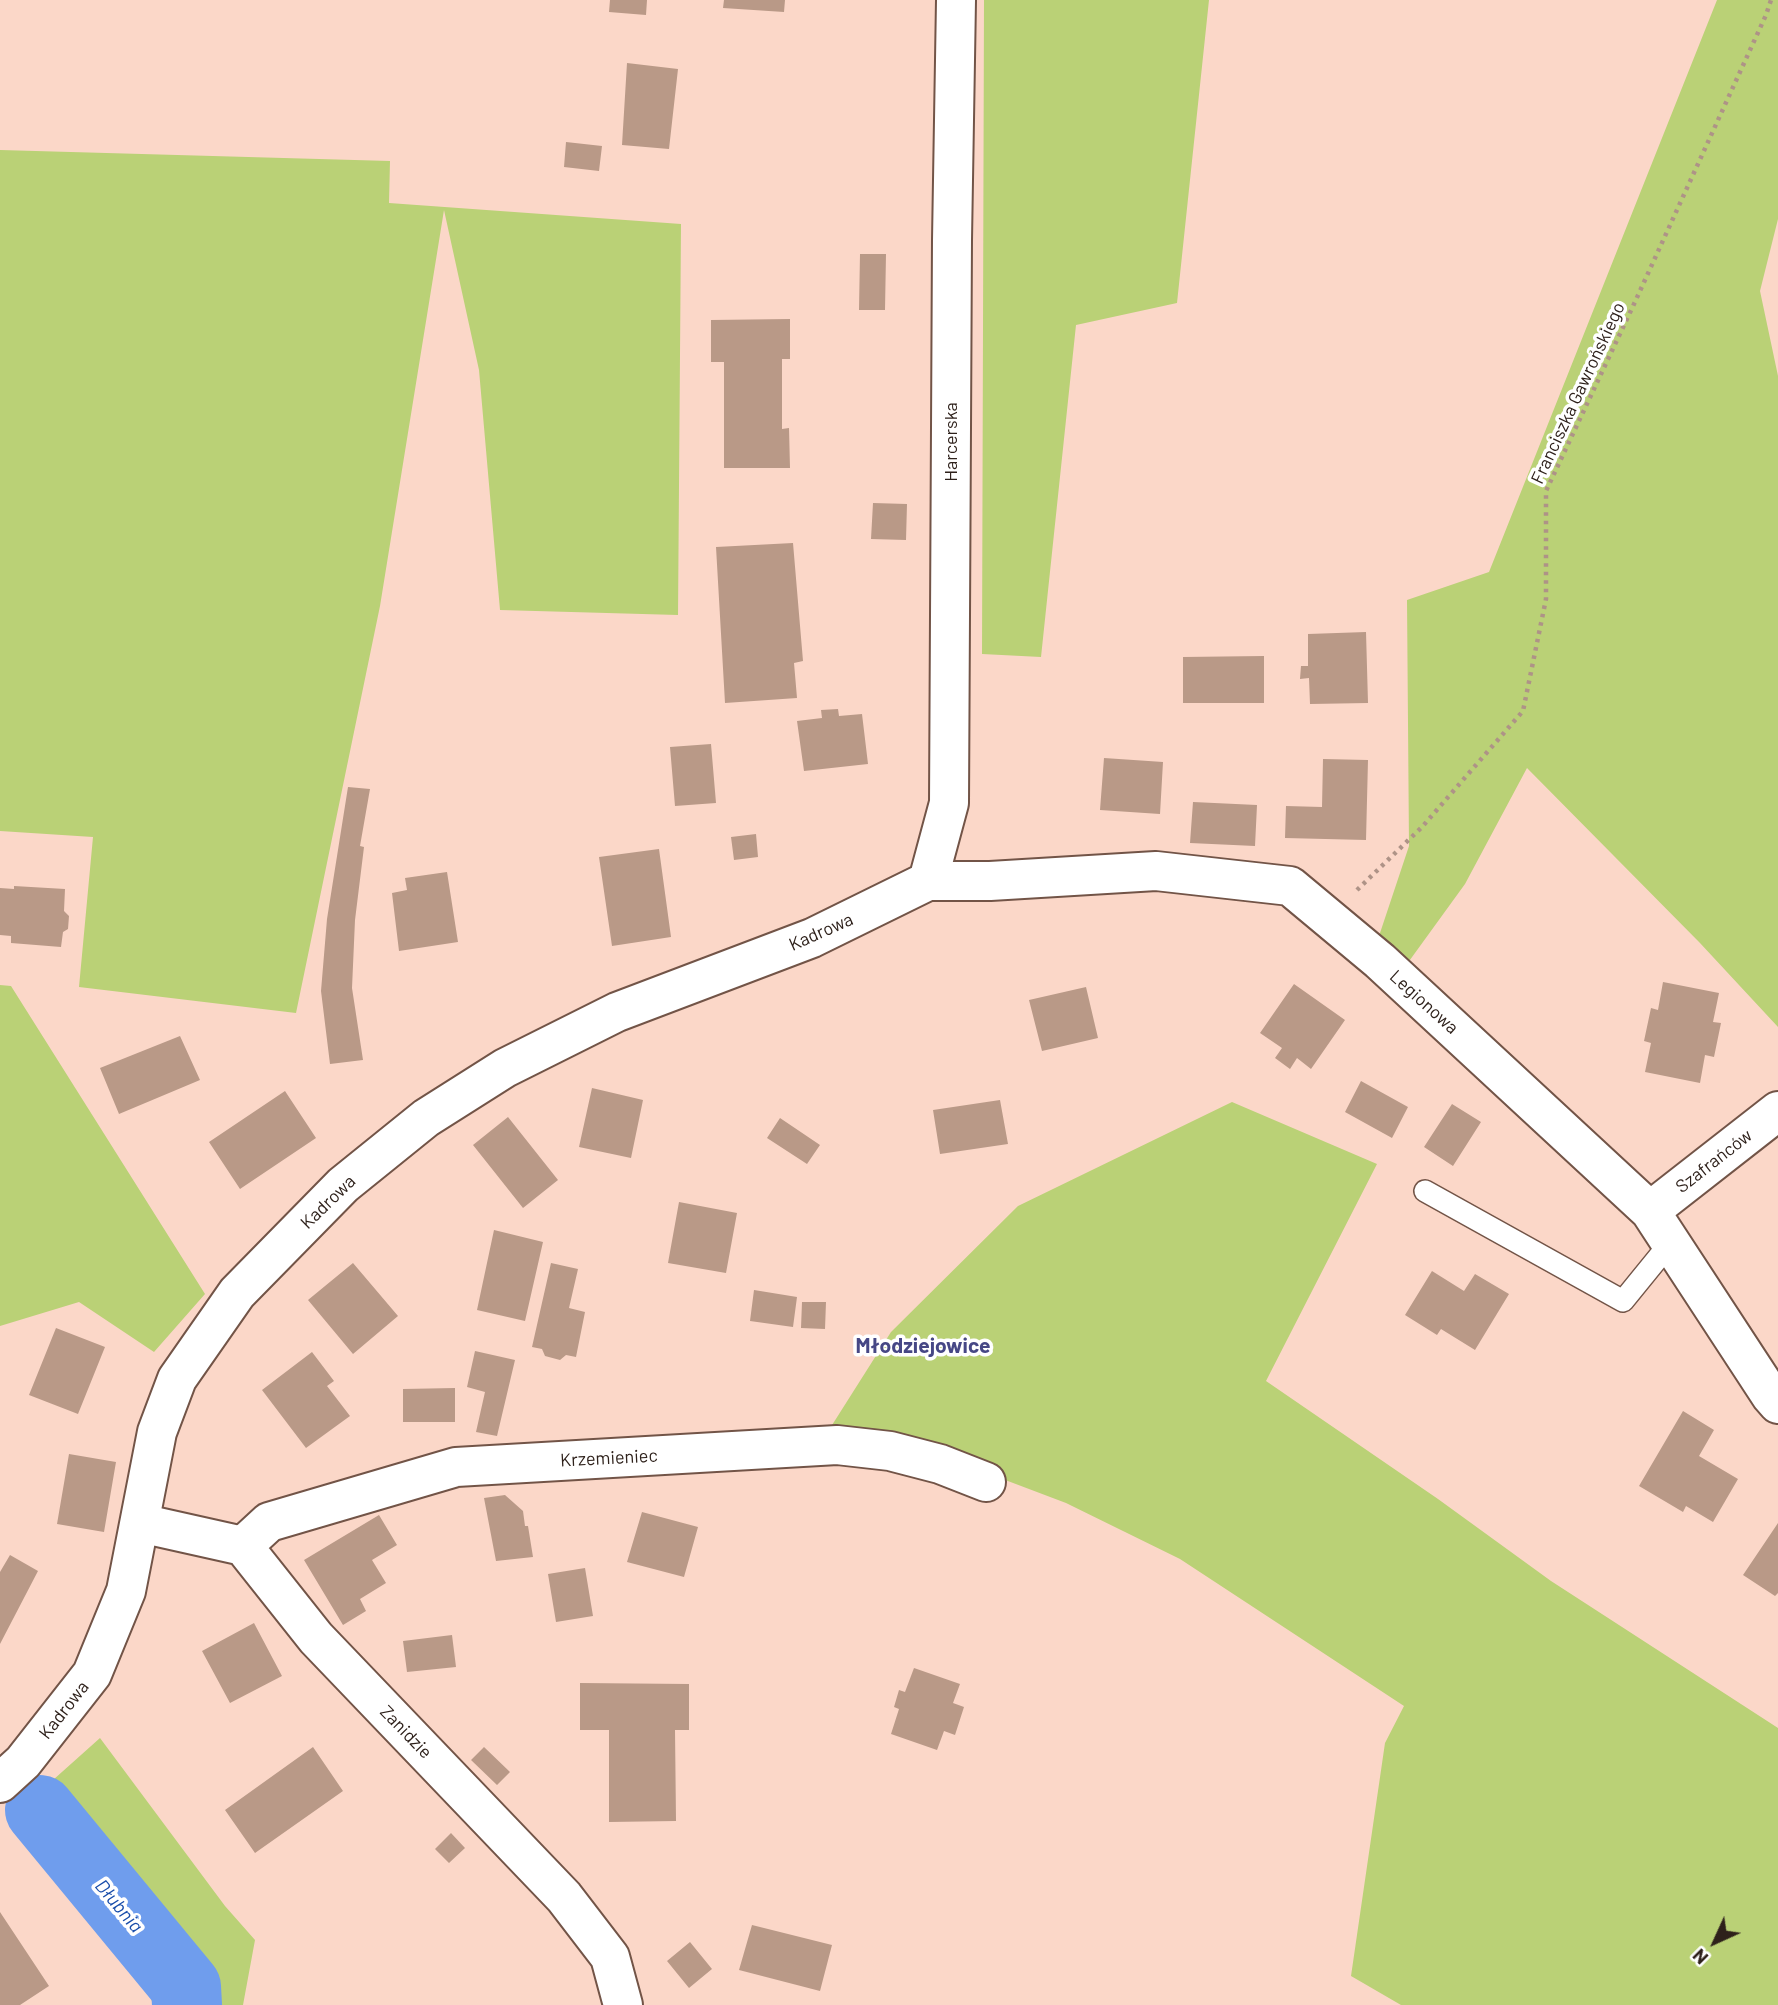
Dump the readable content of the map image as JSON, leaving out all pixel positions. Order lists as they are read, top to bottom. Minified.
{"streets":{"street":["Harcerska","Kadrowa","Legionowa","Szafrańców","Krzemieniec","Zanidzie"],"path":["Franciszka Gawrońskiego"]},"crossings":[["Franciszka Gawrońskiego","Legionowa"],["Harcerska","Kadrowa"],["Harcerska","Legionowa"],["Kadrowa","Legionowa"],["Legionowa","Szafrańców"],["Krzemieniec","Zanidzie"]],"districts":["Młodziejowice"],"water":["Dłubnia"],"north":"bottom left"}
